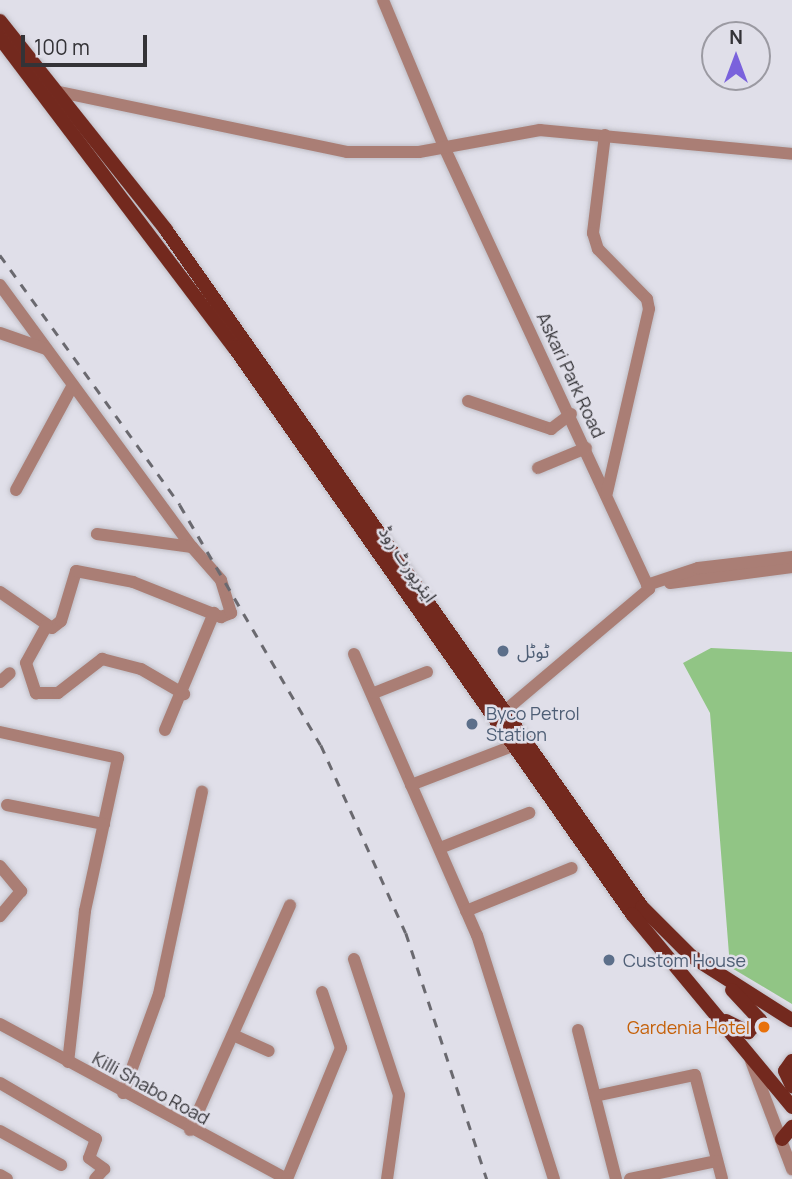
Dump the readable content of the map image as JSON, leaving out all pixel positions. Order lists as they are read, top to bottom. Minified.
{"streets":{"main road":["ایئرپورٹ روڈ"],"street":["Askari Park Road","Killi Shabo Road"]},"places":["ٹوٹل","Byco Petrol Station","Custom House","Gardenia Hotel"],"scale_bar":"100 m","north":"top"}
